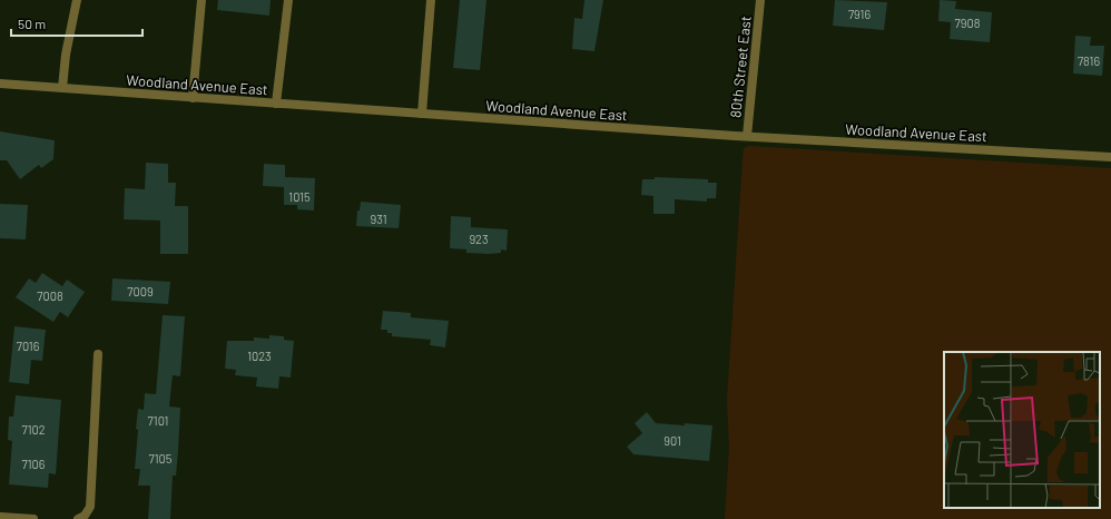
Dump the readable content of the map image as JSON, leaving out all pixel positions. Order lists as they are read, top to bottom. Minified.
{"streets":{"street":["80th Street East","Woodland Avenue East"]},"crossings":[["80th Street East","Woodland Avenue East"]],"house_numbers":["7916","7908","7816","1015","931","923","7009","7008","7016","1023","7101","7102","901","7105","7106"],"scale_bar":"50 m"}
